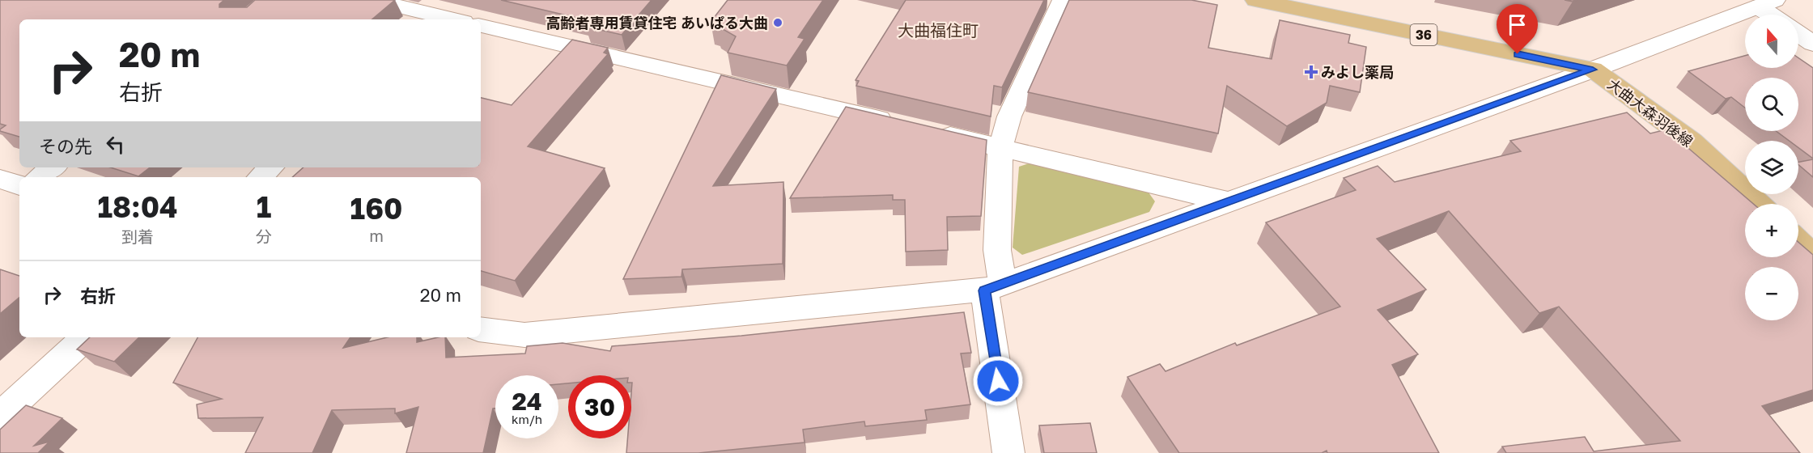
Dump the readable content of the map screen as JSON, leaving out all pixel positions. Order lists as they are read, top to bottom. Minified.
{"streets":{"main road":["36","大曲大森羽後線"]},"districts":["大曲福住町"],"places":{"other":["高齢者専用賃貸住宅 あいぱる大曲"],"health":["みよし薬局"]},"north":"top","page":{"map_buttons":["+","−"],"turn":["20 m","右折"],"then":"その先","eta":["18:04","到着","1","分","160","m"],"list":[{"name":"右折","value":"20 m"}],"speed":"24 km/h","limit":"30"}}
